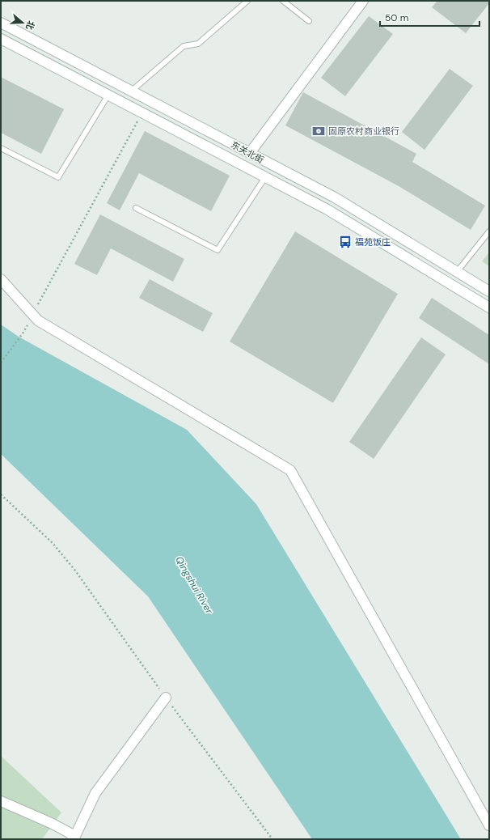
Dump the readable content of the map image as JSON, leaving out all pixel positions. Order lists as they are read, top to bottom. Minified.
{"streets":{"street":["东关北街"]},"water":["Qingshui River"],"places":{"bank":["固原农村商业银行"],"bus stop":["福苑饭庄"]},"scale_bar":"50 m","north":"right"}
